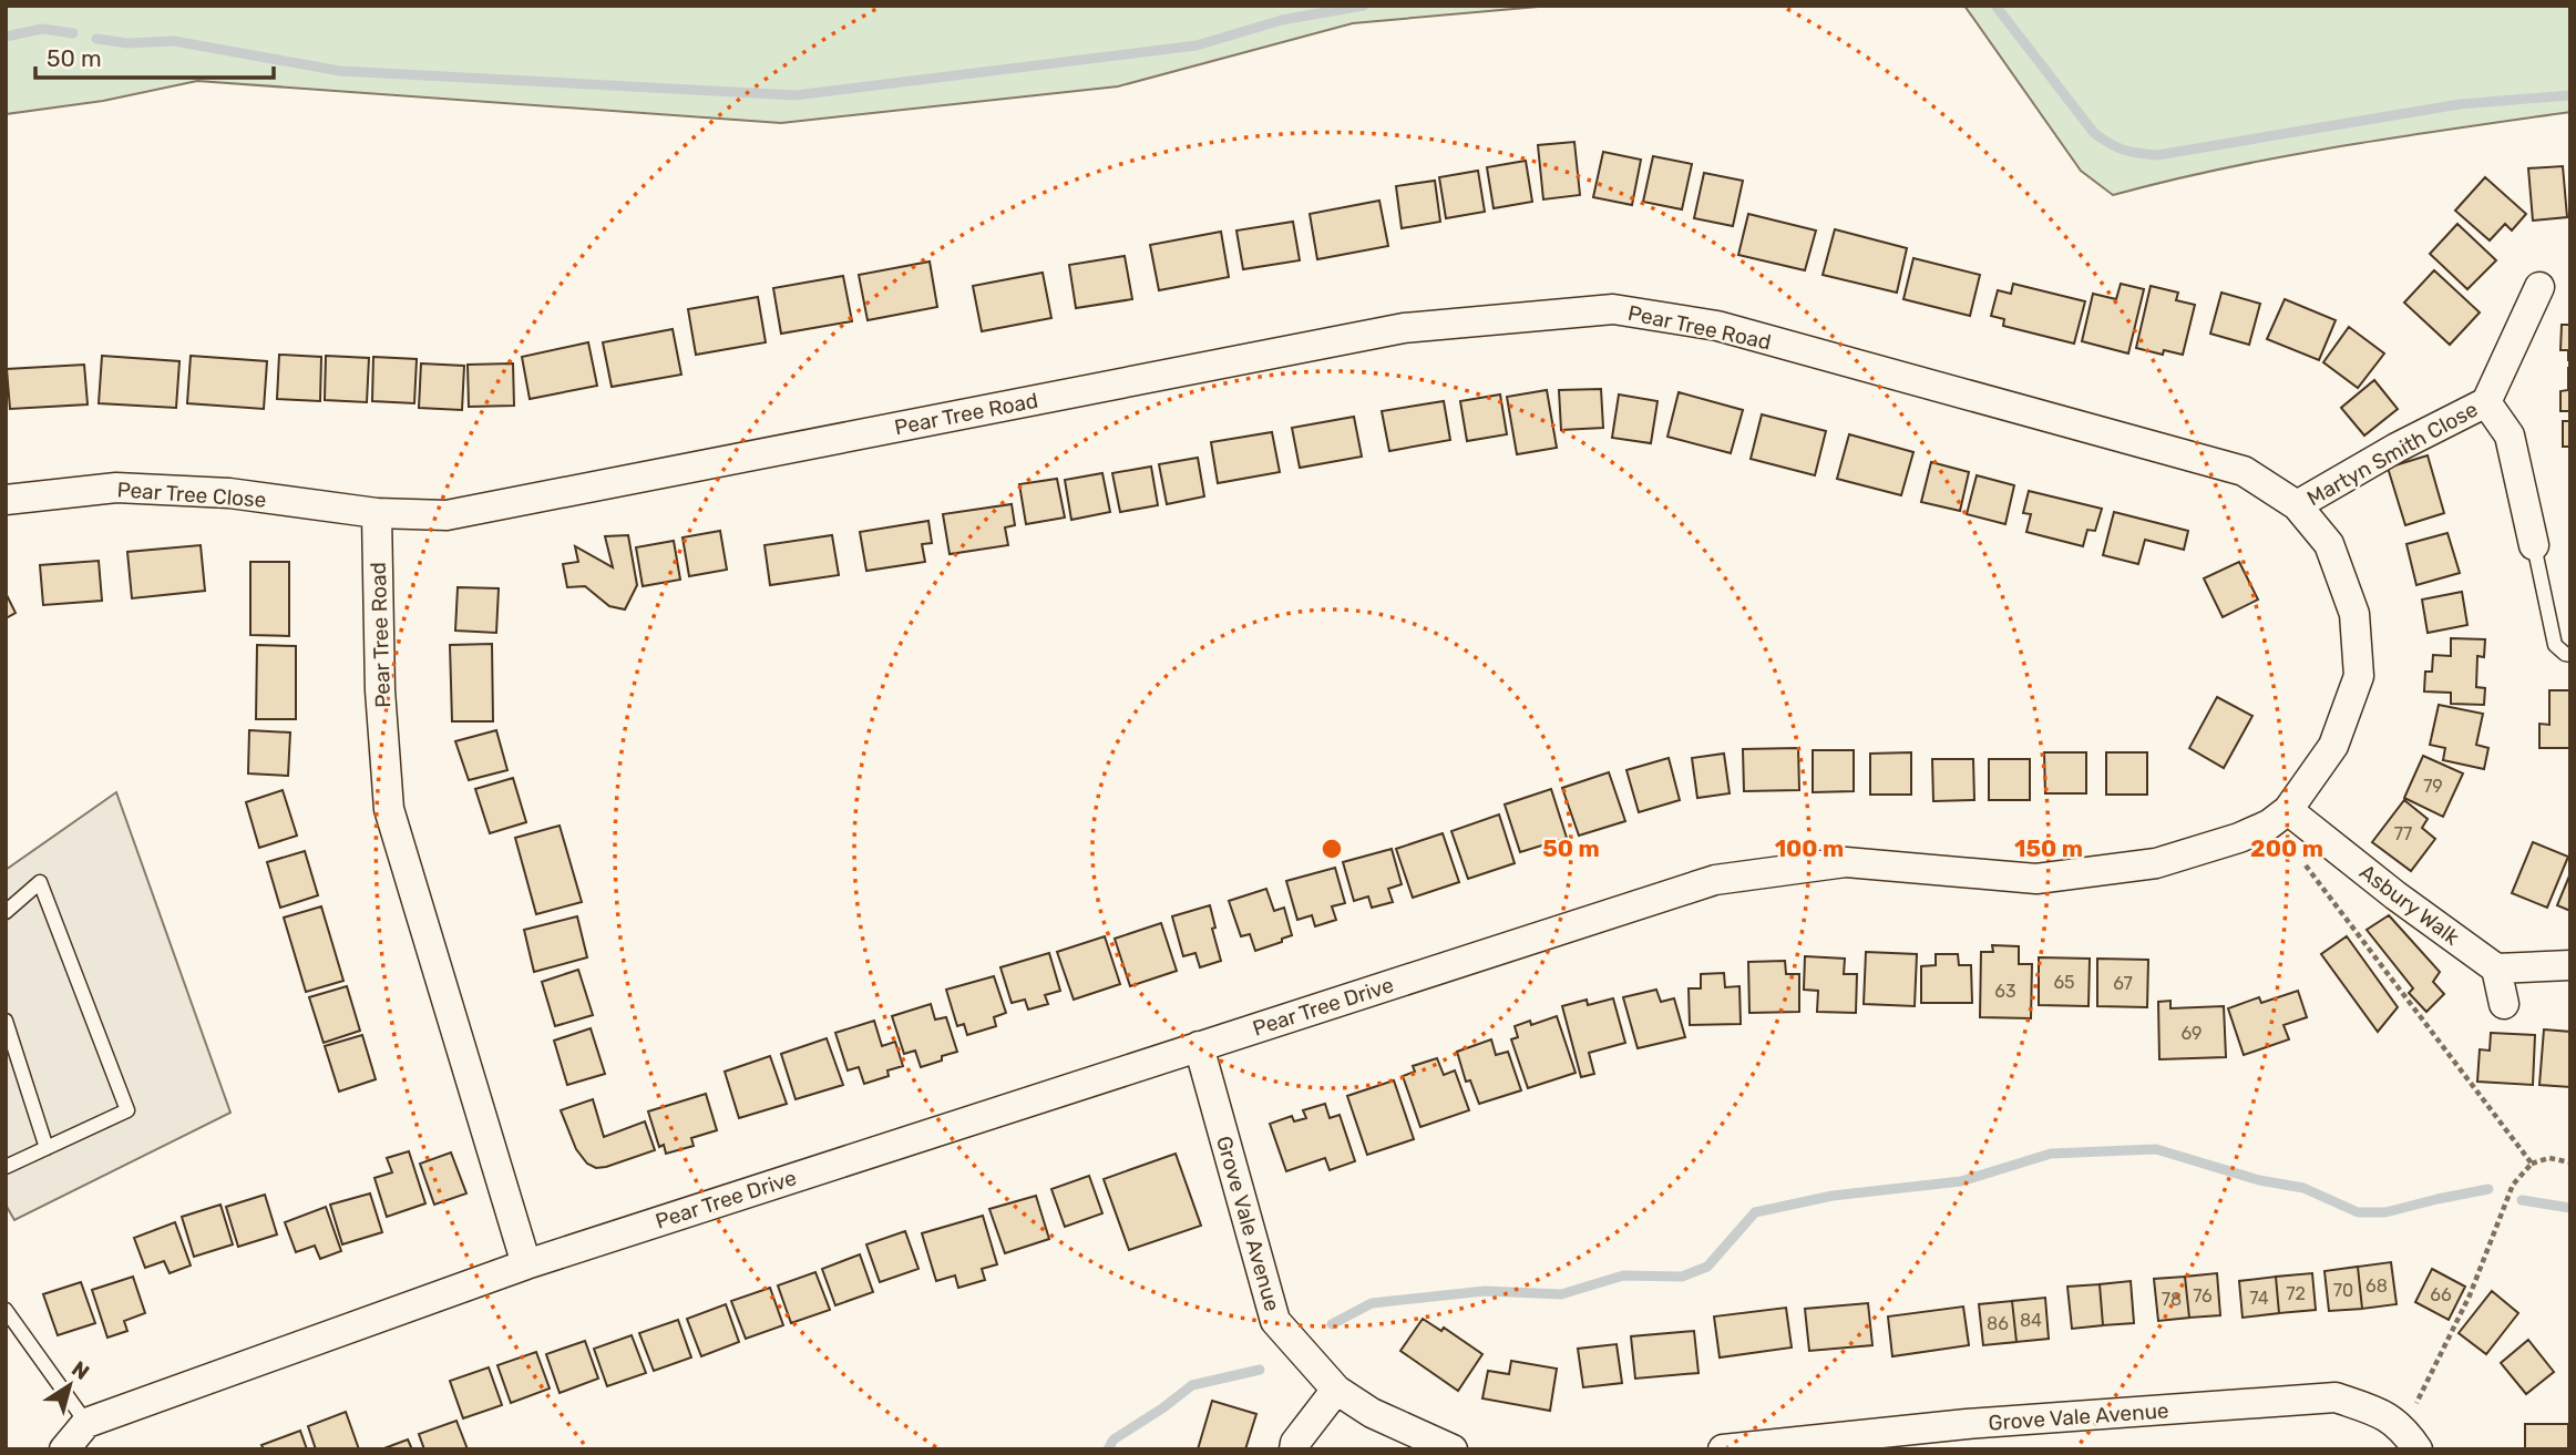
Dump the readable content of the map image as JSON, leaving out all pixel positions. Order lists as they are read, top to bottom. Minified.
{"streets":{"street":["Pear Tree Road","Martyn Smith Close","Pear Tree Close","Asbury Walk","Pear Tree Drive","Grove Vale Avenue"]},"crossings":[["Pear Tree Road","Martyn Smith Close"],["Pear Tree Road","Pear Tree Close"],["Pear Tree Road","Pear Tree Drive"],["Martyn Smith Close","Pear Tree Drive"],["Asbury Walk","Pear Tree Drive"],["Pear Tree Drive","Grove Vale Avenue"]],"house_numbers":["79","77","65","67","63","69","68","70","72","66","76","74","78","84","86"],"scale_bar":"50 m","north":"top right","rings":["50 m","100 m","150 m","200 m"]}
